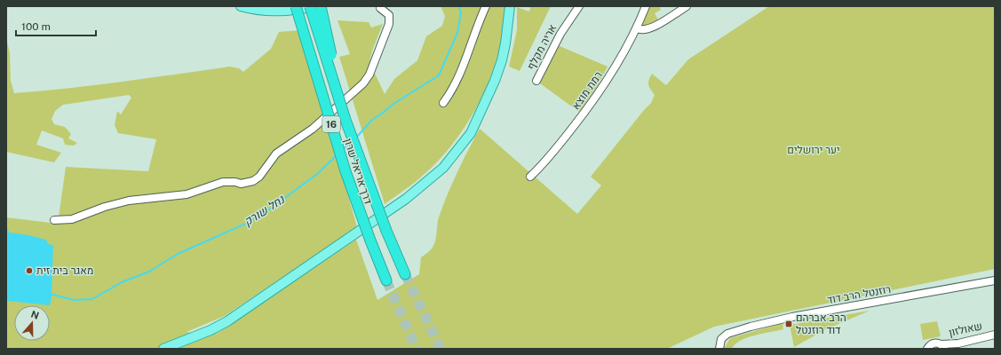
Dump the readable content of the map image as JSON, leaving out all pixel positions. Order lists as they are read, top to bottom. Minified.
{"streets":{"highway":["16","דרך אריאל שרון"],"street":["אריה מקלף","רמת מוצא","רוזנטל הרב דוד","שאולזון"]},"water":["נחל שורק"],"parks":["יער ירושלים"],"places":{"other":["מאגר בית זית"],"transit":["הרב אברהם דוד רוזנטל"]},"scale_bar":"100 m","north":"top"}
